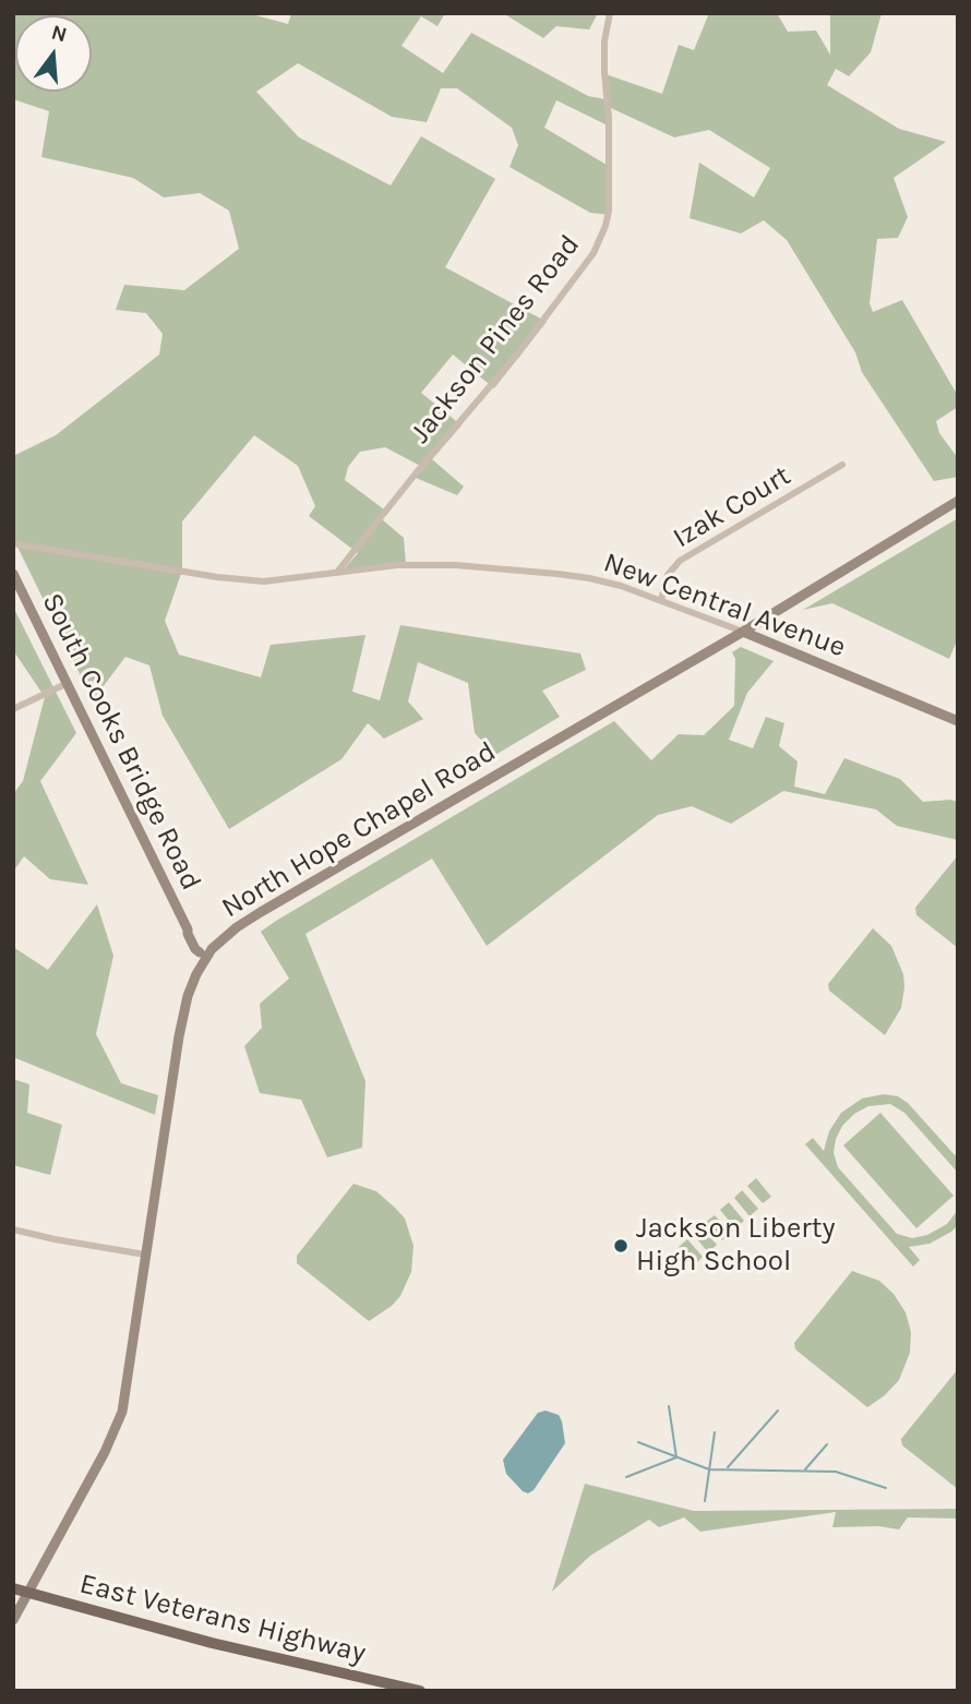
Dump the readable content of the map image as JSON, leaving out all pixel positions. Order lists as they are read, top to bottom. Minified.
{"streets":{"main road":["New Central Avenue","South Cooks Bridge Road","North Hope Chapel Road","East Veterans Highway"],"street":["Jackson Pines Road","Izak Court"]},"crossings":[["Jackson Pines Road","New Central Avenue"],["Izak Court","New Central Avenue"],["New Central Avenue","North Hope Chapel Road"],["South Cooks Bridge Road","North Hope Chapel Road"],["North Hope Chapel Road","East Veterans Highway"]],"places":["Jackson Liberty High School"],"north":"top"}
